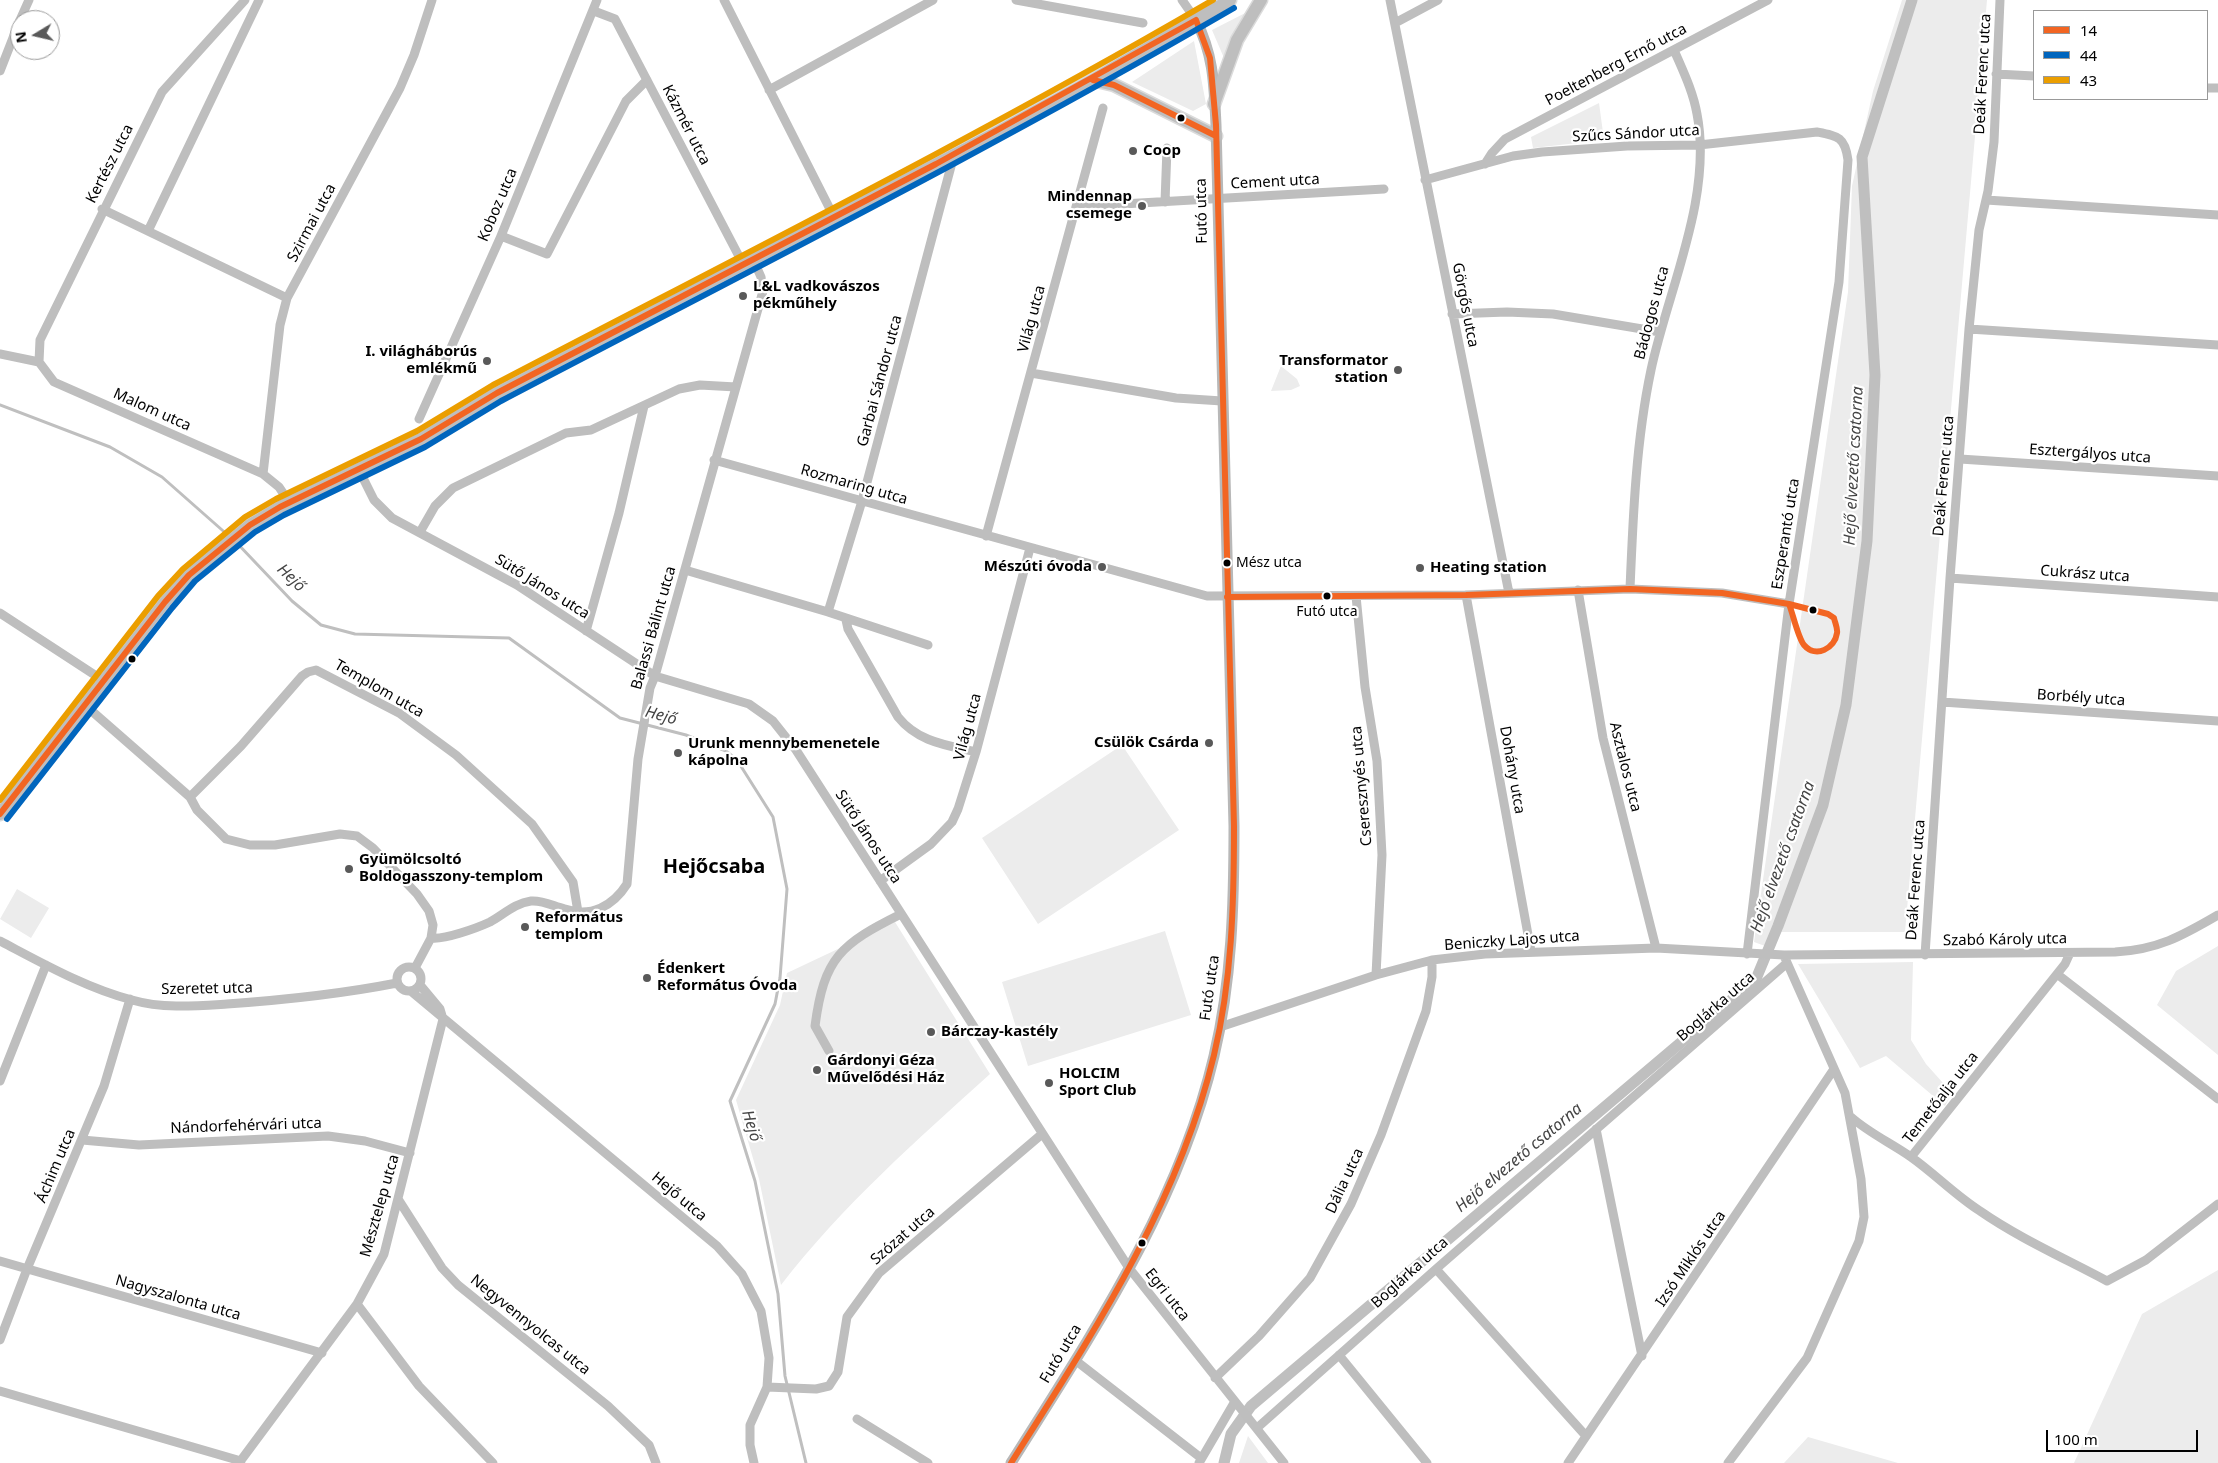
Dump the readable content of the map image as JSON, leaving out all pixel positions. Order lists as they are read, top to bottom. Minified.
{"streets":{"main road":["Futó utca"],"street":["Poeltenberg Ernő utca","Deák Ferenc utca","Kázmér utca","Szűcs Sándor utca","Kertész utca","Cement utca","Koboz utca","Szirmai utca","Görgős utca","Bádogos utca","Világ utca","Garbai Sándor utca","Malom utca","Esztergályos utca","Rozmaring utca","Eszperantó utca","Cukrász utca","Sütő János utca","Balassi Bálint utca","Templom utca","Borbély utca","Asztalos utca","Dohány utca","Cseresznyés utca","Szabó Károly utca","Beniczky Lajos utca","Szeretet utca","Boglárka utca","Temetőalja utca","Nándorfehérvári utca","Áchim utca","Dália utca","Hejő utca","Mésztelep utca","Szózat utca","Izsó Miklós utca","Egri utca","Nagyszalonta utca","Negyvennyolcas utca"]},"crossings":[["Poeltenberg Ernő utca","Szűcs Sándor utca"],["Poeltenberg Ernő utca","Bádogos utca"],["Deák Ferenc utca","Esztergályos utca"],["Deák Ferenc utca","Cukrász utca"],["Deák Ferenc utca","Borbély utca"],["Deák Ferenc utca","Szabó Károly utca"],["Kázmér utca","Koboz utca"],["Kázmér utca","Balassi Bálint utca"],["Szűcs Sándor utca","Görgős utca"],["Szűcs Sándor utca","Bádogos utca"],["Szűcs Sándor utca","Eszperantó utca"],["Kertész utca","Malom utca"],["Cement utca","Futó utca"],["Cement utca","Világ utca"],["Futó utca","Beniczky Lajos utca"],["Futó utca","Egri utca"],["Szirmai utca","Malom utca"],["Világ utca","Rozmaring utca"],["Világ utca","Sütő János utca"],["Garbai Sándor utca","Rozmaring utca"],["Rozmaring utca","Balassi Bálint utca"],["Eszperantó utca","Szabó Károly utca"],["Eszperantó utca","Beniczky Lajos utca"],["Sütő János utca","Balassi Bálint utca"],["Sütő János utca","Szózat utca"],["Sütő János utca","Egri utca"],["Balassi Bálint utca","Templom utca"],["Asztalos utca","Beniczky Lajos utca"],["Dohány utca","Beniczky Lajos utca"],["Cseresznyés utca","Beniczky Lajos utca"],["Szabó Károly utca","Beniczky Lajos utca"],["Szabó Károly utca","Boglárka utca"],["Szabó Károly utca","Temetőalja utca"],["Beniczky Lajos utca","Dália utca"],["Szeretet utca","Áchim utca"],["Szeretet utca","Hejő utca"],["Boglárka utca","Egri utca"],["Nándorfehérvári utca","Áchim utca"],["Nándorfehérvári utca","Mésztelep utca"],["Áchim utca","Nagyszalonta utca"],["Dália utca","Egri utca"],["Hejő utca","Mésztelep utca"],["Hejő utca","Szózat utca"],["Mésztelep utca","Nagyszalonta utca"],["Mésztelep utca","Negyvennyolcas utca"],["Szózat utca","Egri utca"]],"districts":["Hejőcsaba"],"water":["Hejő elvezető csatorna","Hejő"],"places":["Coop","Mindennap csemege","L&L vadkovászos pékműhely","I. világháborús emlékmű","Transformator station","Mész utca","Mészúti óvoda","Heating station","Futó utca","Csülök Csárda","Urunk mennybemenetele kápolna","Gyümölcsoltó Boldogasszony-templom","Református templom","Édenkert Református Óvoda","Bárczay-kastély","Gárdonyi Géza Művelődési Ház","HOLCIM Sport Club"],"lines":["transit line 43","transit line 44","transit line 14"],"legend":["14","44","43"],"scale_bar":"100 m","north":"left"}
